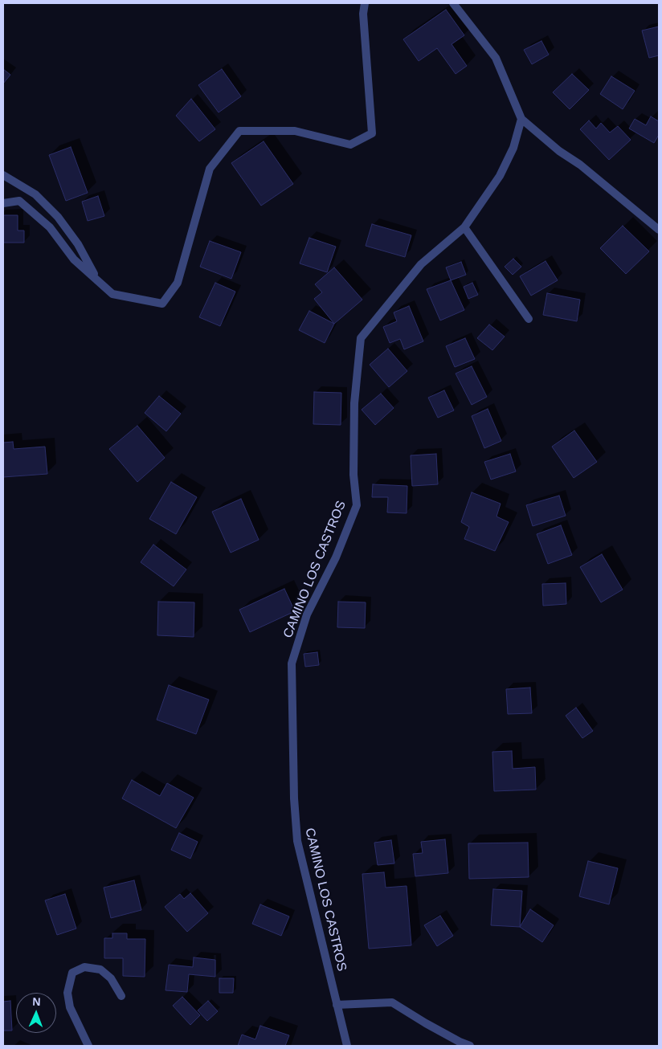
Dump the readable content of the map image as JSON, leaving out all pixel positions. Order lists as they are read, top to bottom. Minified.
{"streets":{"street":["CAMINO LOS CASTROS"]},"north":"top"}
